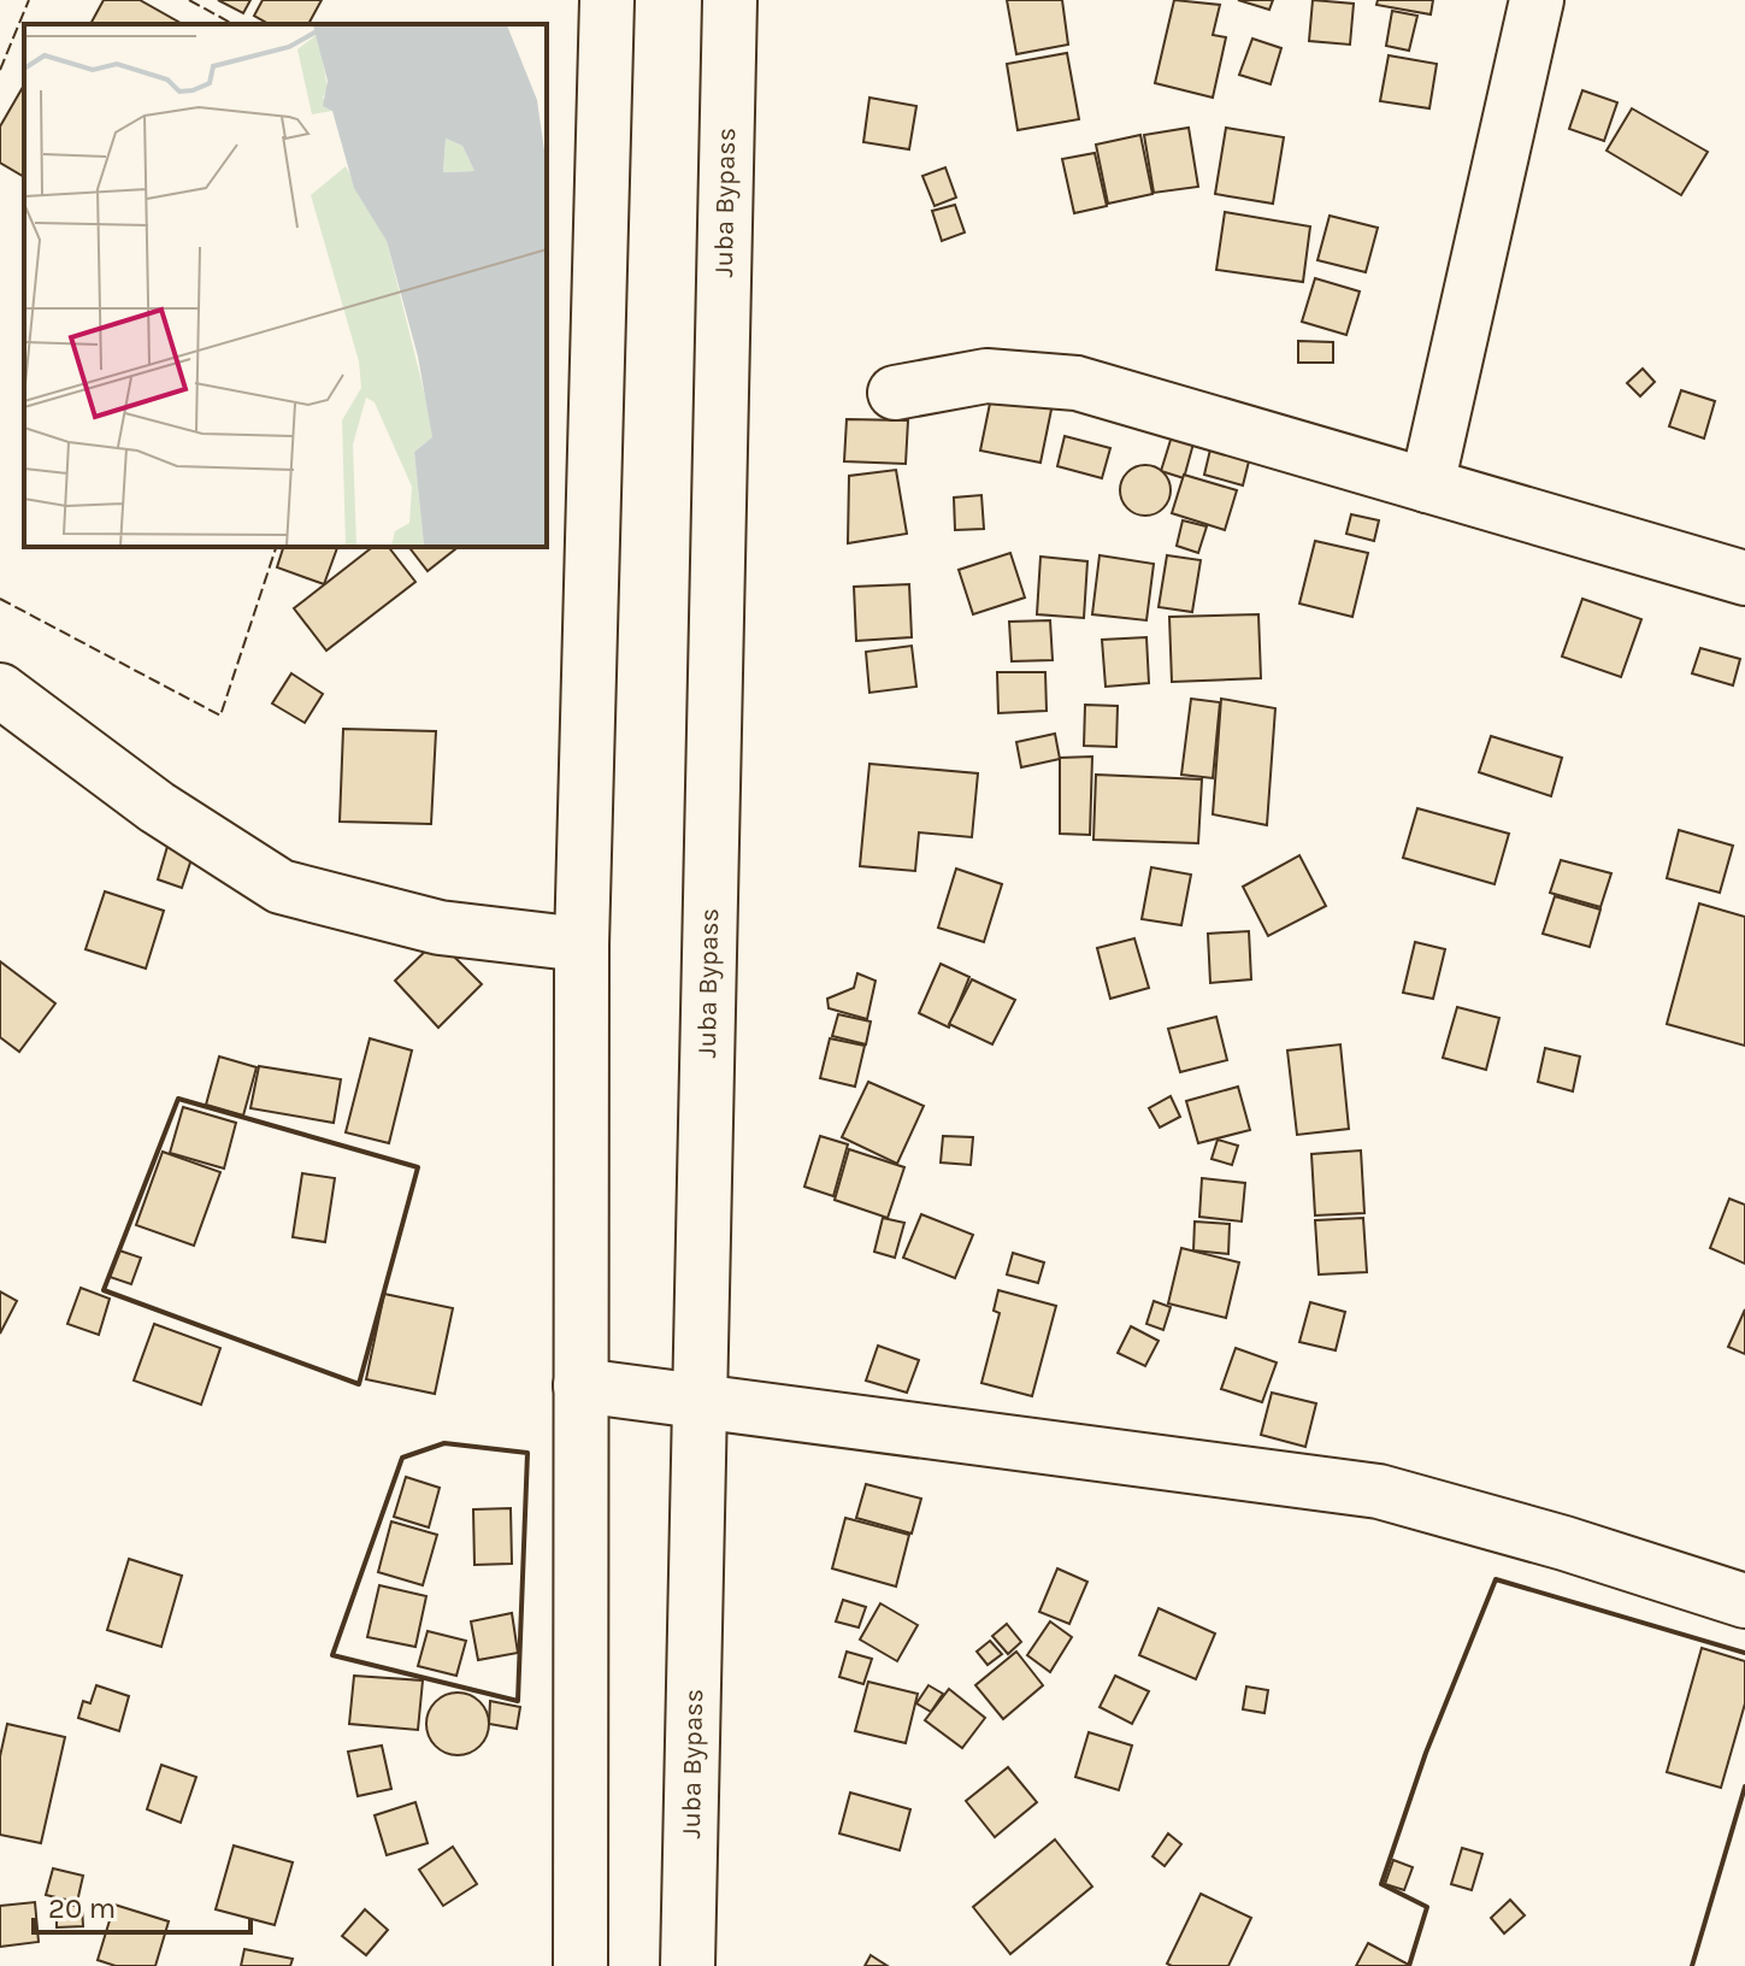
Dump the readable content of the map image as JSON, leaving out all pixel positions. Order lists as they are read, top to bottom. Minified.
{"streets":{"main road":["Juba Bypass"]},"scale_bar":"20 m"}
